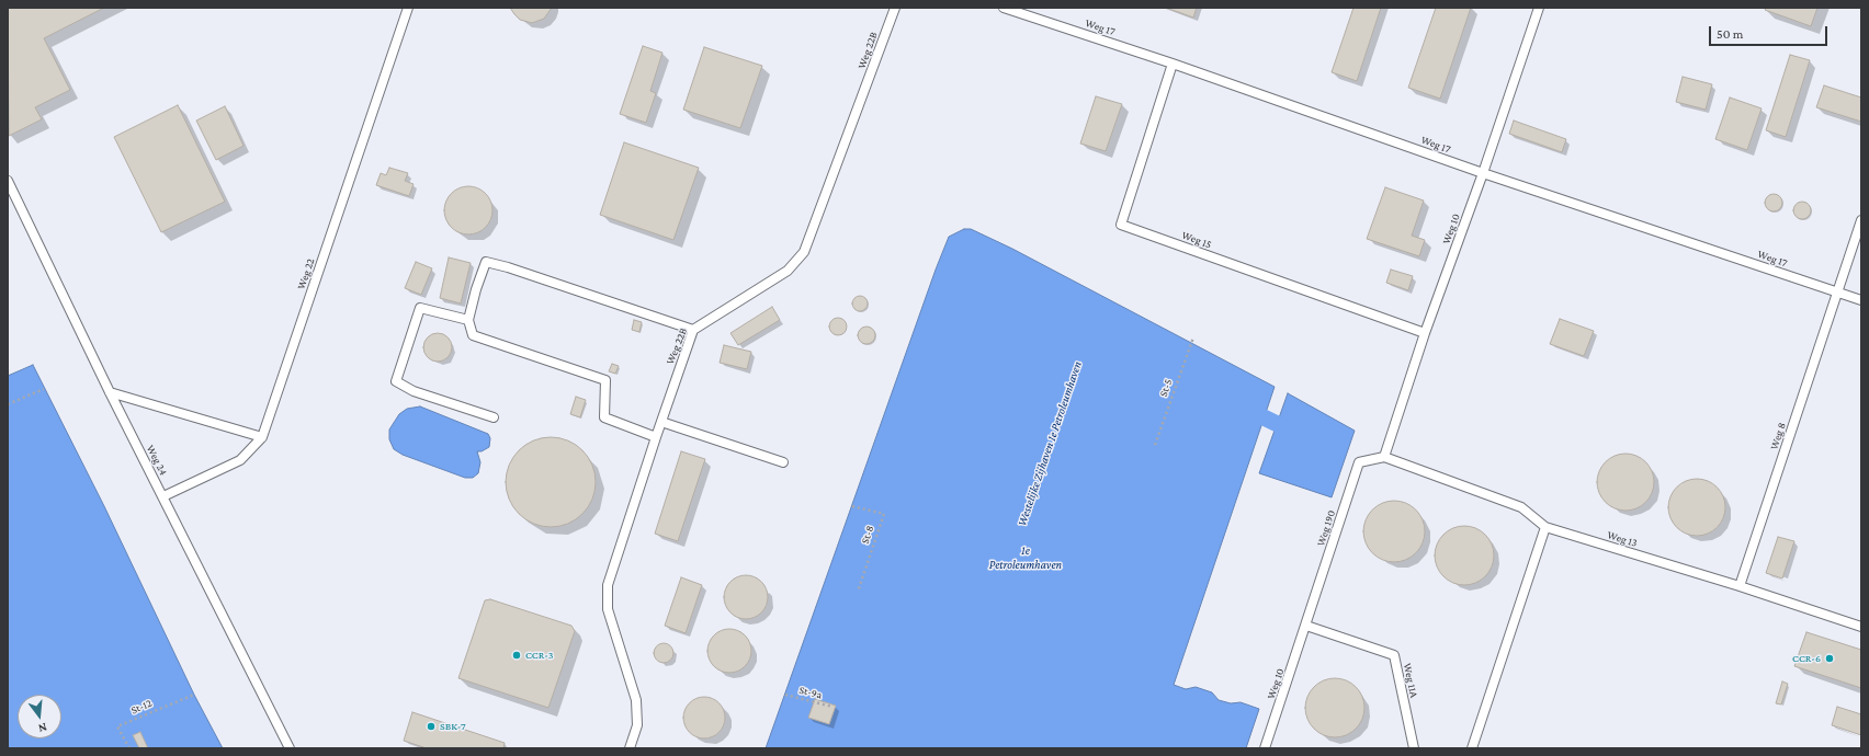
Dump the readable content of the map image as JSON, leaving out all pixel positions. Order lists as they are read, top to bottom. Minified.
{"streets":{"lane":["Weg 17","Weg 22B","Weg 10","Weg 15","Weg 22","Weg 8","Weg 24","Weg 190","Weg 13","Weg 11A"],"path":["St-5","St-8","St-9a","St-12"]},"crossings":[["Weg 17","Weg 10"],["Weg 17","Weg 15"],["Weg 17","Weg 8"],["Weg 10","Weg 15"],["Weg 10","Weg 190"],["Weg 10","Weg 13"],["Weg 10","Weg 11A"],["Weg 22","Weg 24"],["Weg 8","Weg 13"],["Weg 190","Weg 13"],["Weg 190","Weg 11A"]],"water":["Westelijke Zijhaven 1e Petroleumhaven","1e Petroleumhaven"],"places":["CCR-3","CCR-6","SBK-7"],"scale_bar":"50 m","north":"bottom"}
